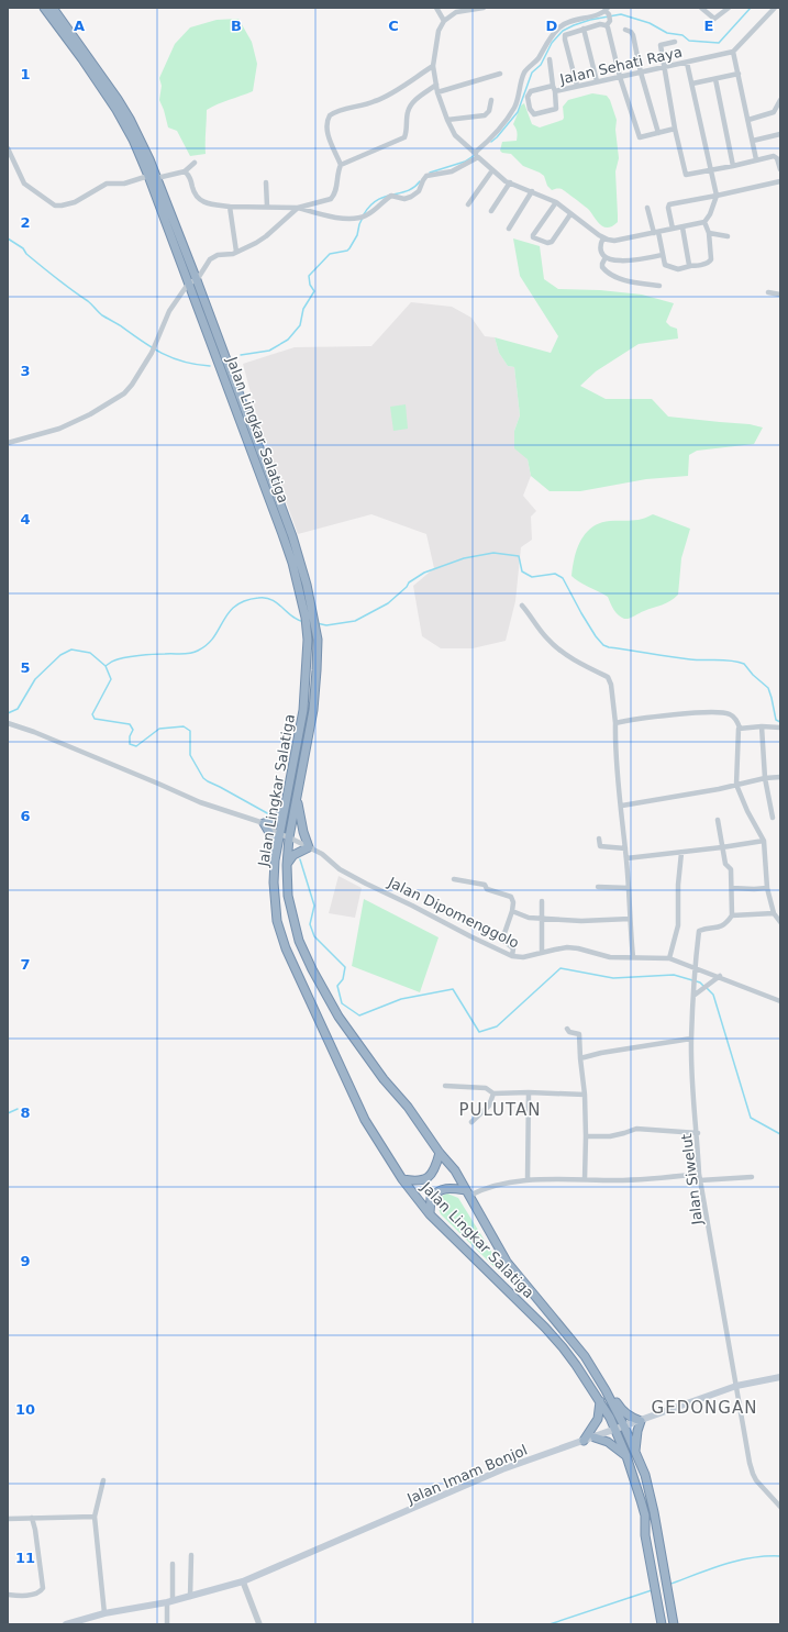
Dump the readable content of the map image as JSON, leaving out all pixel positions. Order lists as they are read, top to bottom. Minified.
{"streets":{"highway":["Jalan Lingkar Salatiga"],"main road":["Jalan Imam Bonjol"],"street":["Jalan Sehati Raya","Jalan Dipomenggolo","Jalan Siwelut"]},"crossings":[["Jalan Lingkar Salatiga","Jalan Dipomenggolo"],["Jalan Lingkar Salatiga","Jalan Imam Bonjol"],["Jalan Dipomenggolo","Jalan Siwelut"],["Jalan Siwelut","Jalan Imam Bonjol"]],"districts":["PULUTAN","GEDONGAN"],"grid":{"columns":["A","B","C","D","E"],"rows":["1","2","3","4","5","6","7","8","9","10","11"]}}
